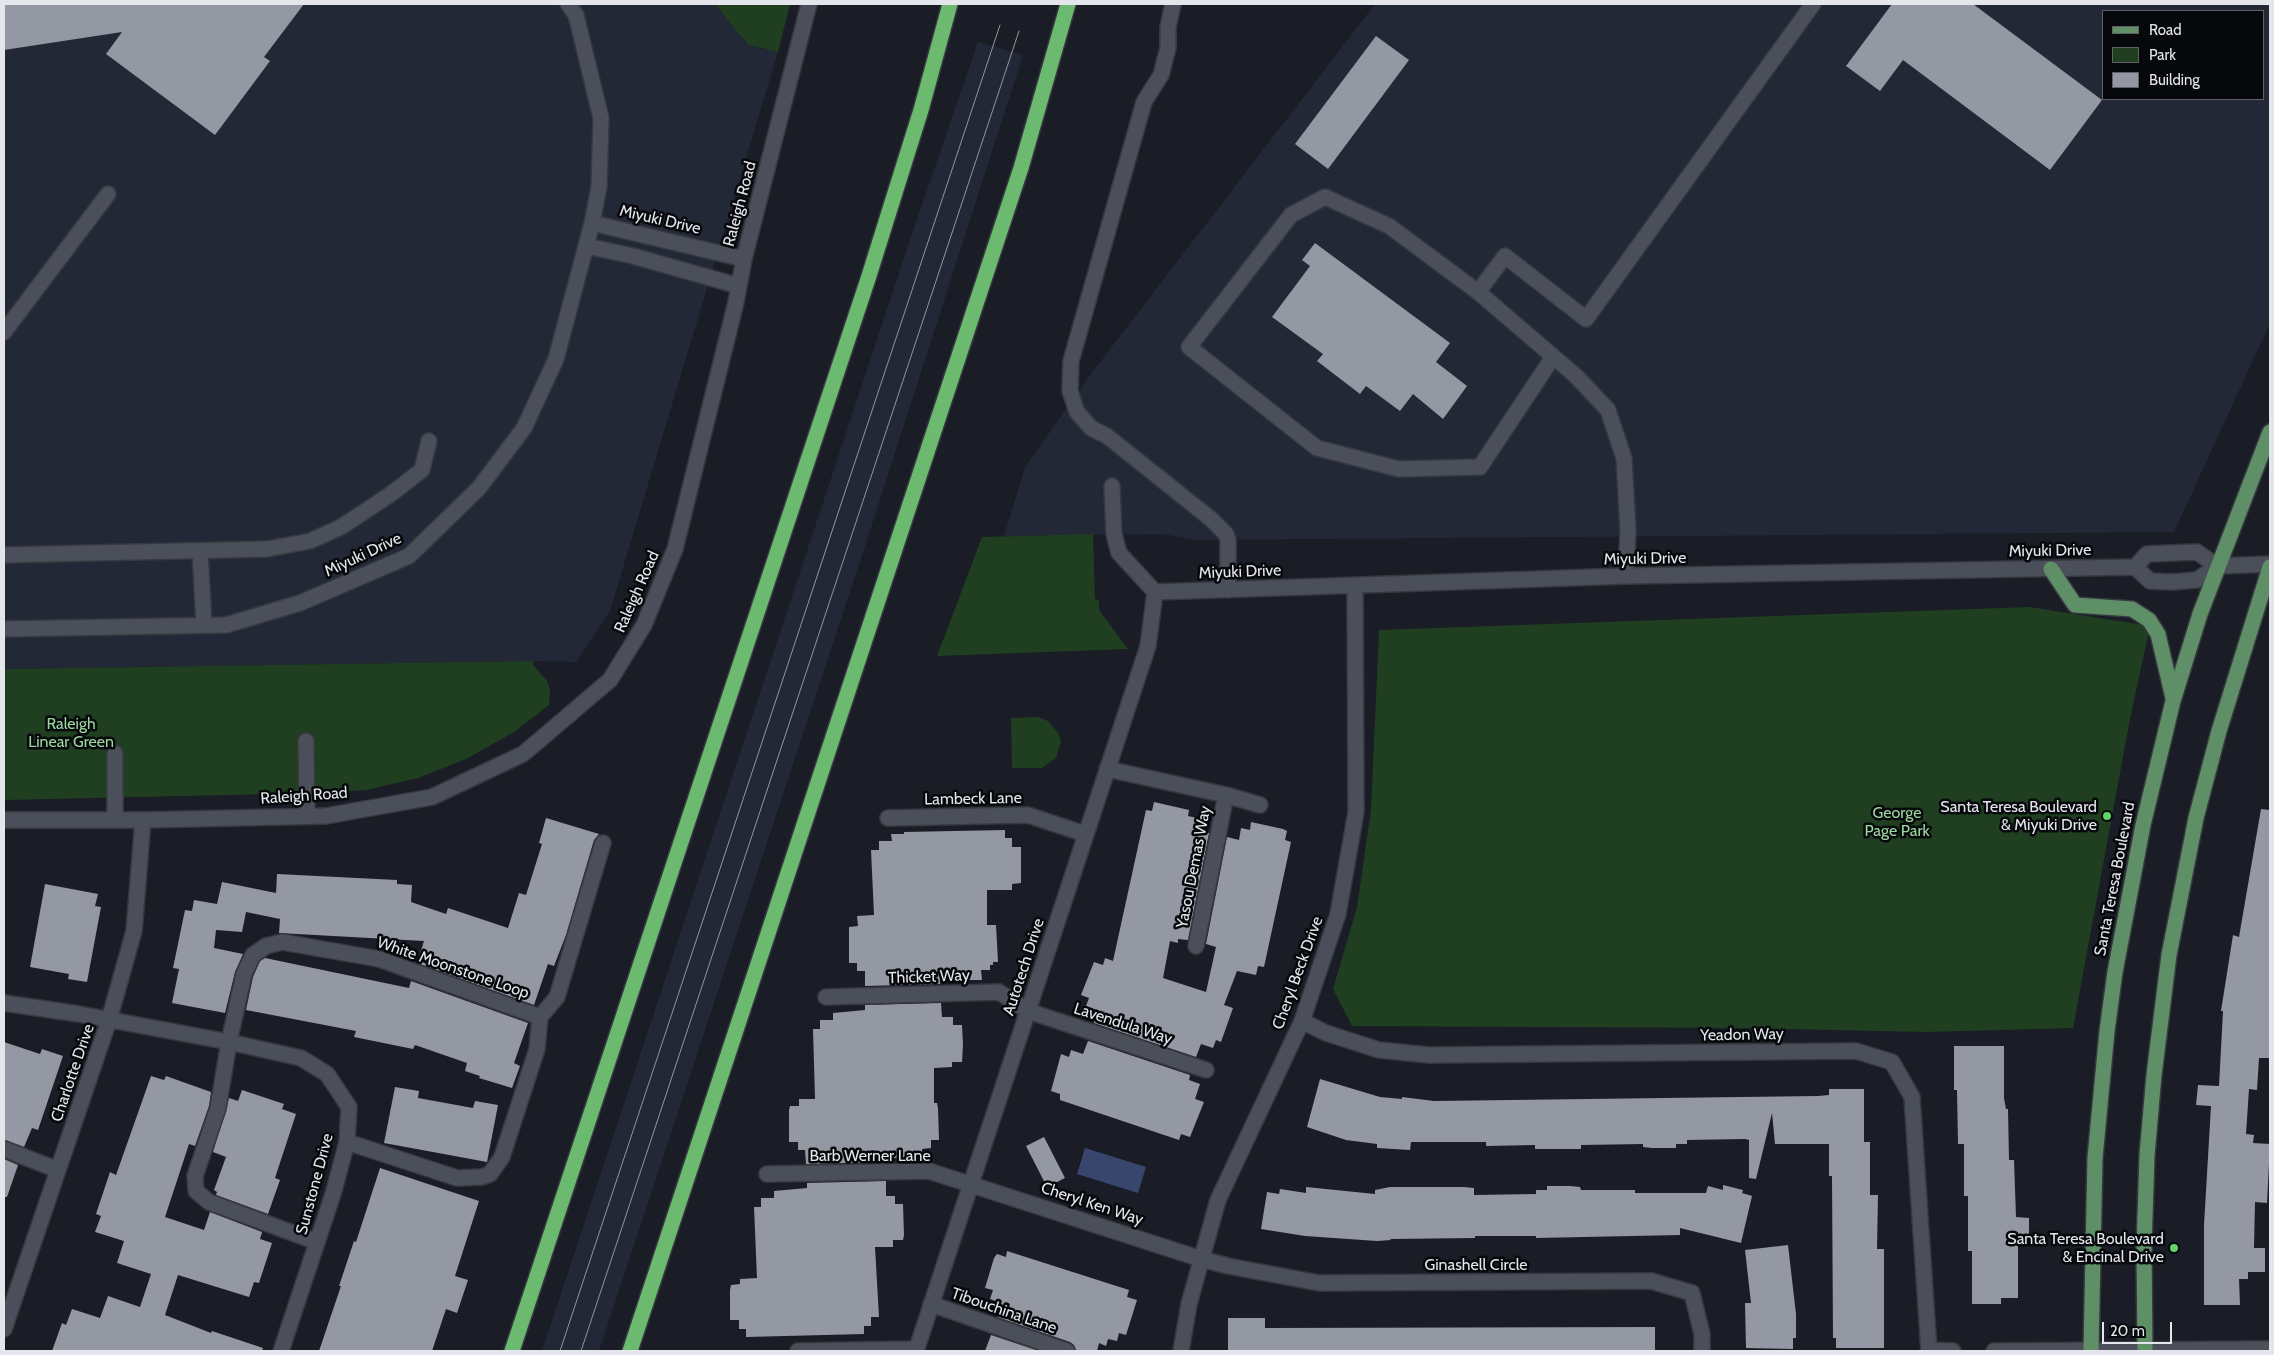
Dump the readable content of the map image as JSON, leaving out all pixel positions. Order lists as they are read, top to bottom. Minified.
{"streets":{"main road":["Santa Teresa Boulevard"],"street":["Raleigh Road","Miyuki Drive","Lambeck Lane","Yasou Demas Way","Autotech Drive","White Moonstone Loop","Cheryl Beck Drive","Thicket Way","Lavendula Way","Yeadon Way","Charlotte Drive","Barb Werner Lane","Sunstone Drive","Cheryl Ken Way","Ginashell Circle","Tibouchina Lane"]},"crossings":[["Raleigh Road","Miyuki Drive"],["Raleigh Road","Charlotte Drive"],["Miyuki Drive","Autotech Drive"],["Miyuki Drive","Cheryl Beck Drive"],["Lambeck Lane","Autotech Drive"],["Yasou Demas Way","Autotech Drive"],["Autotech Drive","Thicket Way"],["Autotech Drive","Lavendula Way"],["Autotech Drive","Barb Werner Lane"],["Autotech Drive","Cheryl Ken Way"],["Autotech Drive","Tibouchina Lane"],["White Moonstone Loop","Sunstone Drive"],["Cheryl Beck Drive","Yeadon Way"],["Cheryl Beck Drive","Cheryl Ken Way"],["Cheryl Beck Drive","Ginashell Circle"],["Thicket Way","Lavendula Way"],["Charlotte Drive","Sunstone Drive"],["Barb Werner Lane","Cheryl Ken Way"],["Cheryl Ken Way","Ginashell Circle"]],"parks":["Raleigh Linear Green","George Page Park"],"places":["Santa Teresa Boulevard & Miyuki Drive","Santa Teresa Boulevard & Encinal Drive"],"legend":["Road","Park","Building"],"scale_bar":"20 m"}
